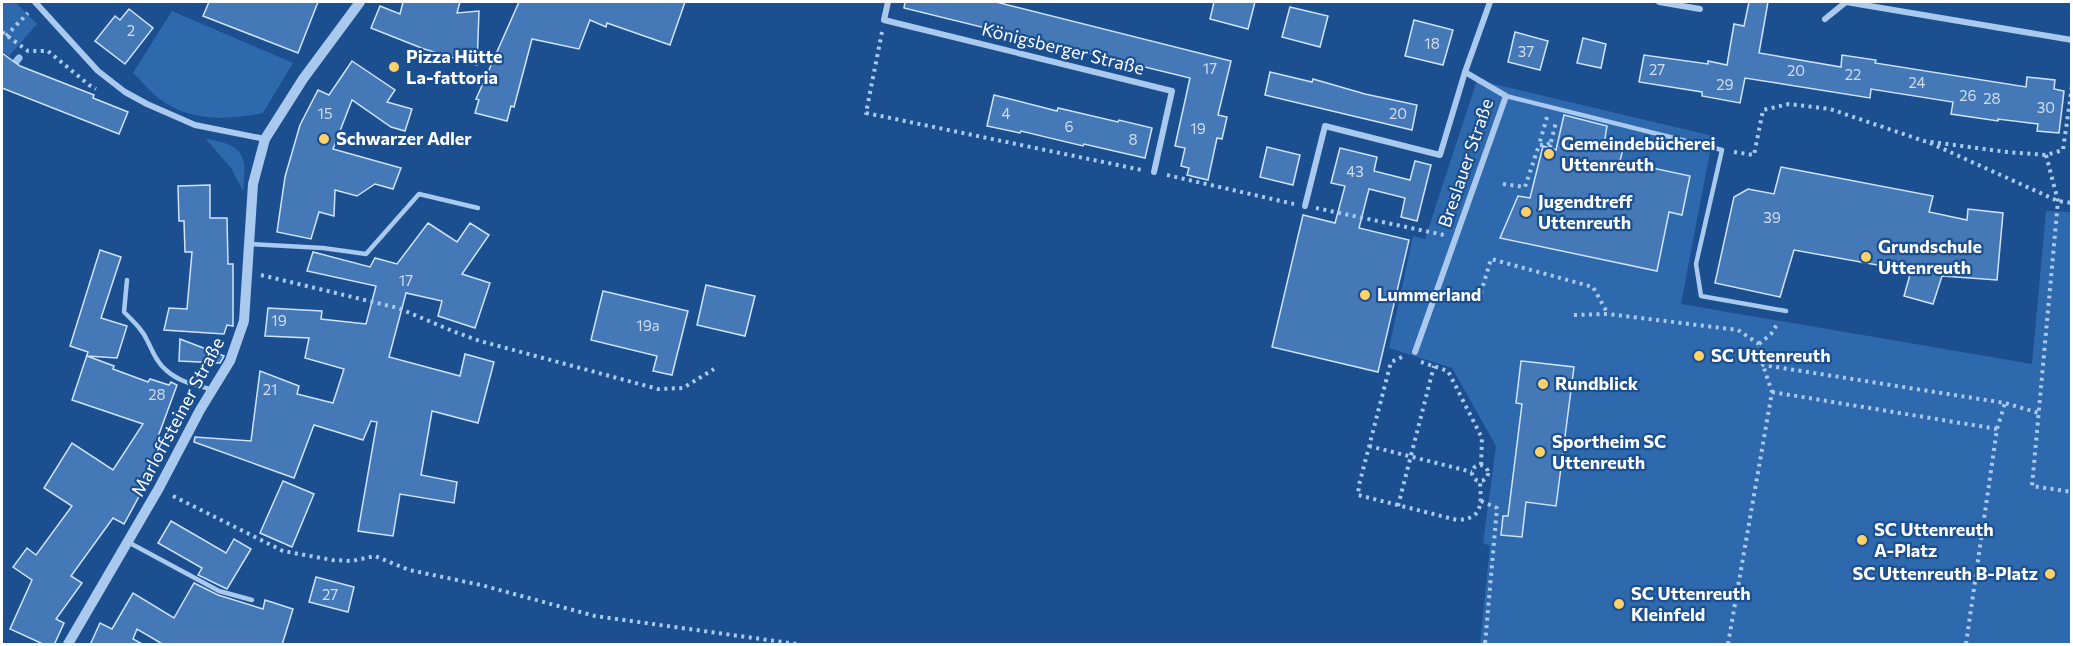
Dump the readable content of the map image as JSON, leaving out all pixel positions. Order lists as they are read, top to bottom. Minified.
{"streets":{"street":["Königsberger Straße","Breslauer Straße","Marloffsteiner Straße"]},"places":["Pizza Hütte La-fattoria","Schwarzer Adler","Gemeindebücherei Uttenreuth","Jugendtreff Uttenreuth","Grundschule Uttenreuth","Lummerland","SC Uttenreuth","Rundblick","Sportheim SC Uttenreuth","SC Uttenreuth A-Platz","SC Uttenreuth B-Platz","SC Uttenreuth Kleinfeld"],"house_numbers":["2","18","37","17","27","20","22","24","29","26","28","30","15","4","20","6","19","8","43","39","17","19","19a","21","28","27"]}
